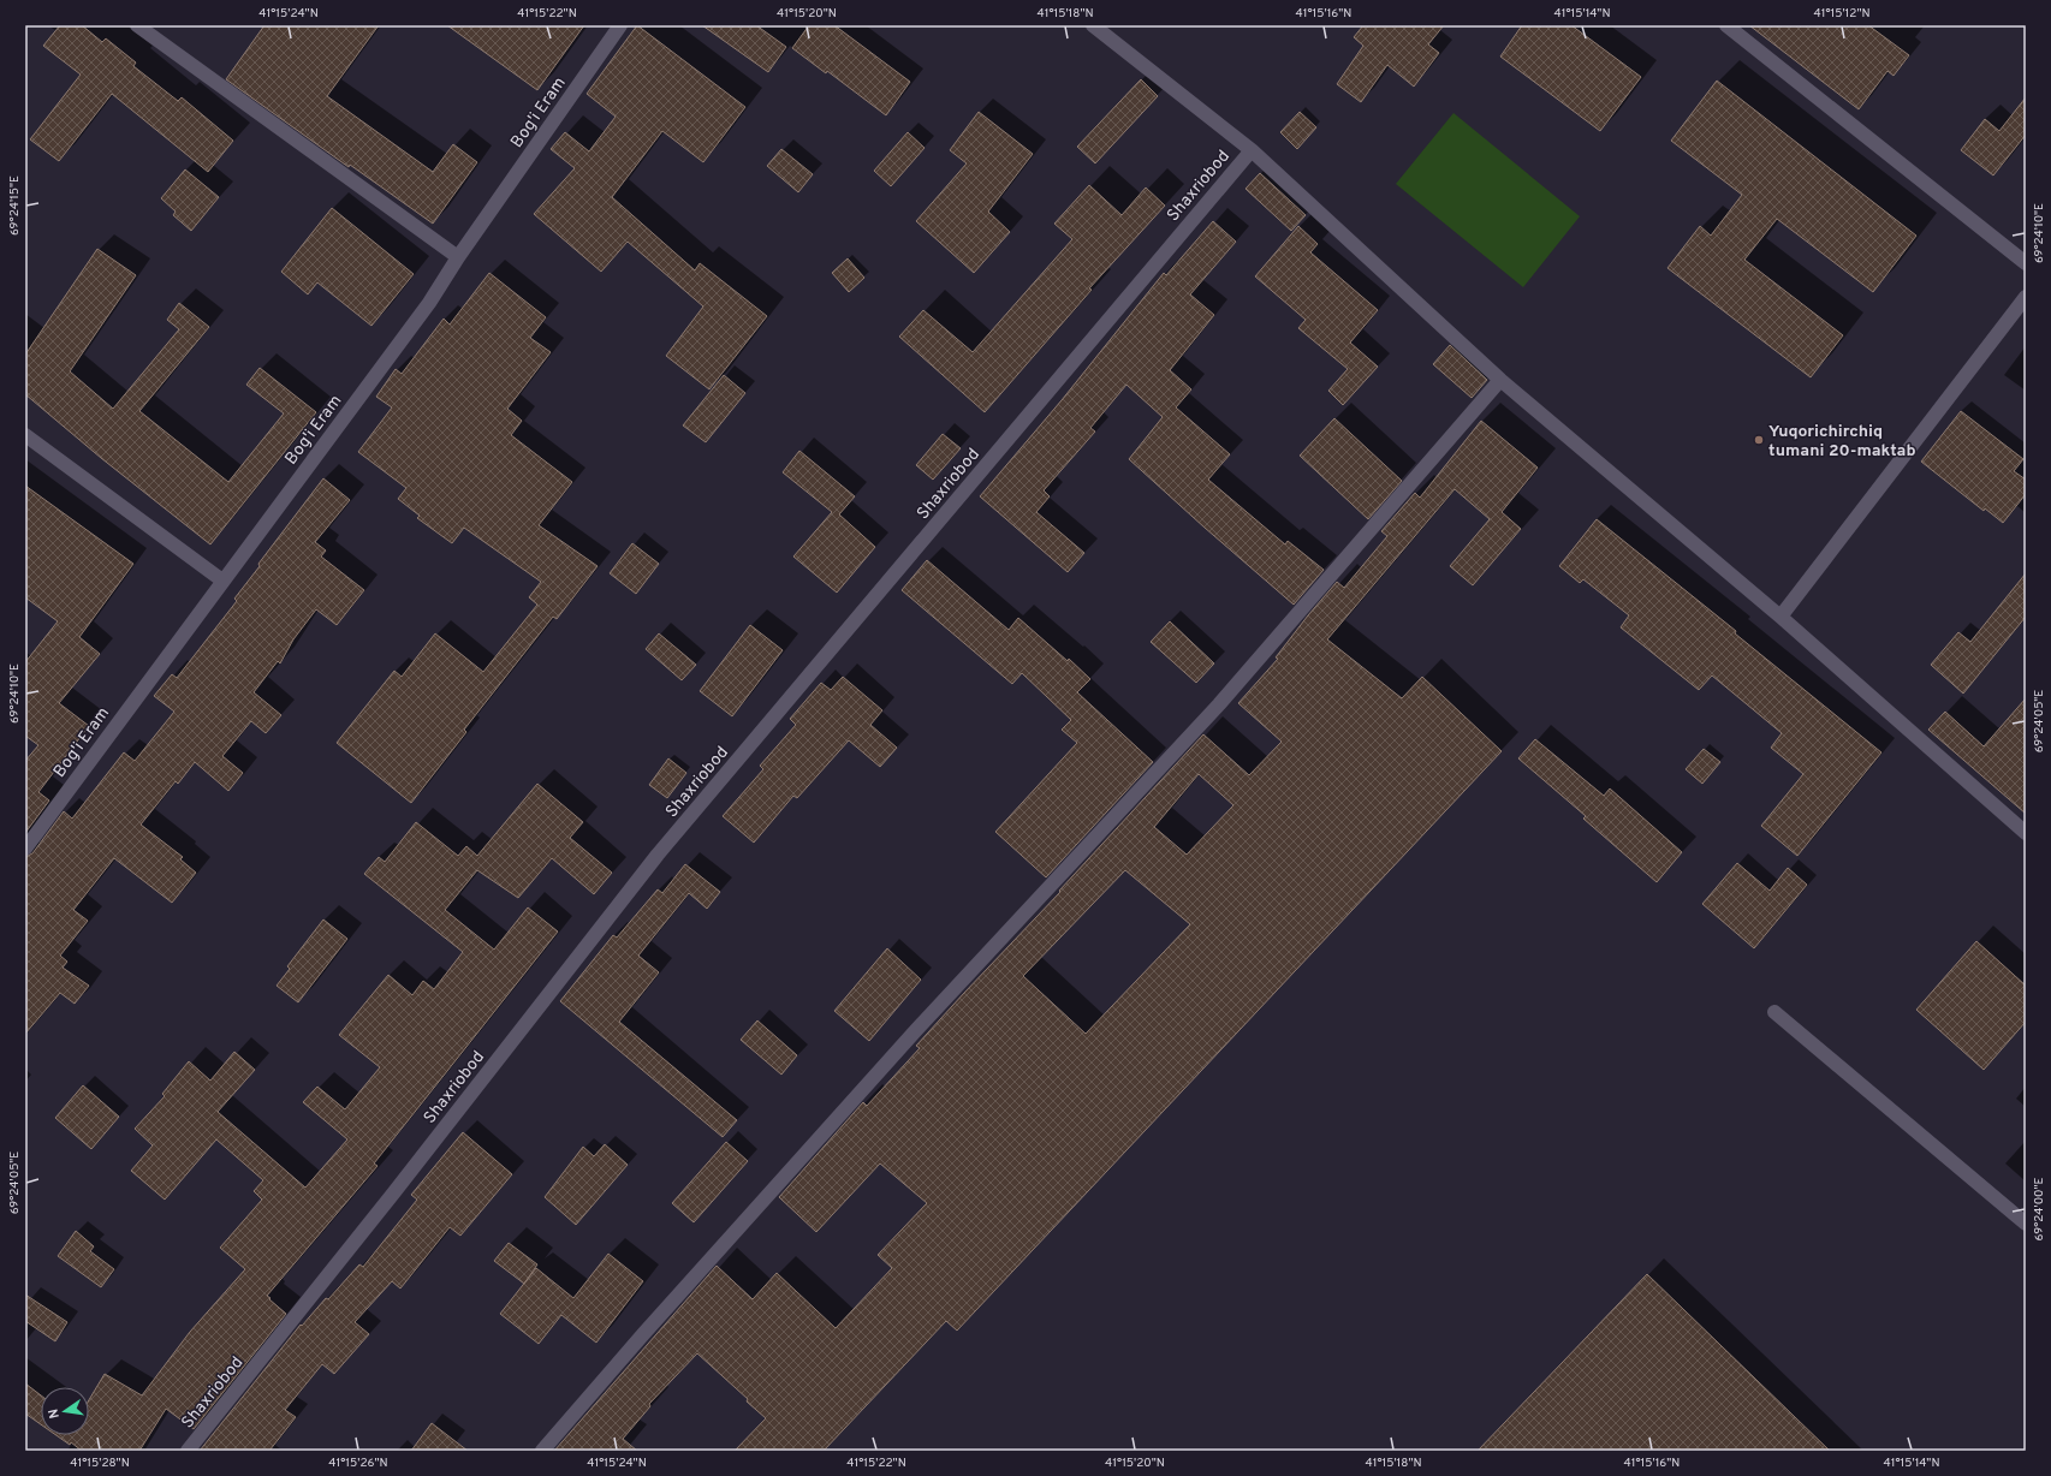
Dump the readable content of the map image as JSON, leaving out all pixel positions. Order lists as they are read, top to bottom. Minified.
{"streets":{"street":["Bog'i Eram","Shaxriobod"]},"places":["Yuqorichirchiq tumani 20-maktab"],"north":"left","coordinates":["41°15'24\"N","41°15'22\"N","41°15'20\"N","41°15'18\"N","41°15'16\"N","41°15'14\"N","41°15'12\"N","69°24'15\"E","69°24'10\"E","69°24'05\"E","69°24'00\"E","41°15'28\"N","41°15'26\"N"]}
